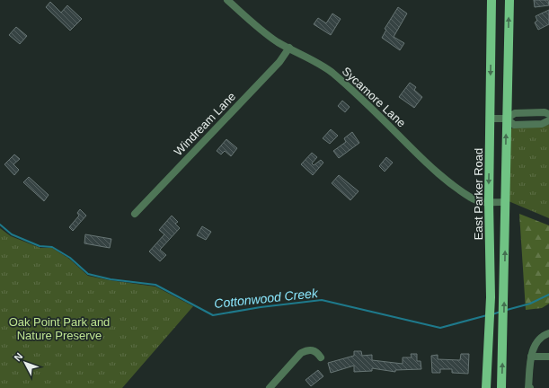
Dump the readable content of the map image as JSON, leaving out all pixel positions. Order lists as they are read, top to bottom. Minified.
{"streets":{"main road":["East Parker Road"],"street":["Sycamore Lane","Windream Lane"]},"crossings":[["Sycamore Lane","Windream Lane"],["Sycamore Lane","East Parker Road"]],"water":["Cottonwood Creek"],"parks":["Oak Point Park and Nature Preserve"],"north":"top left"}
